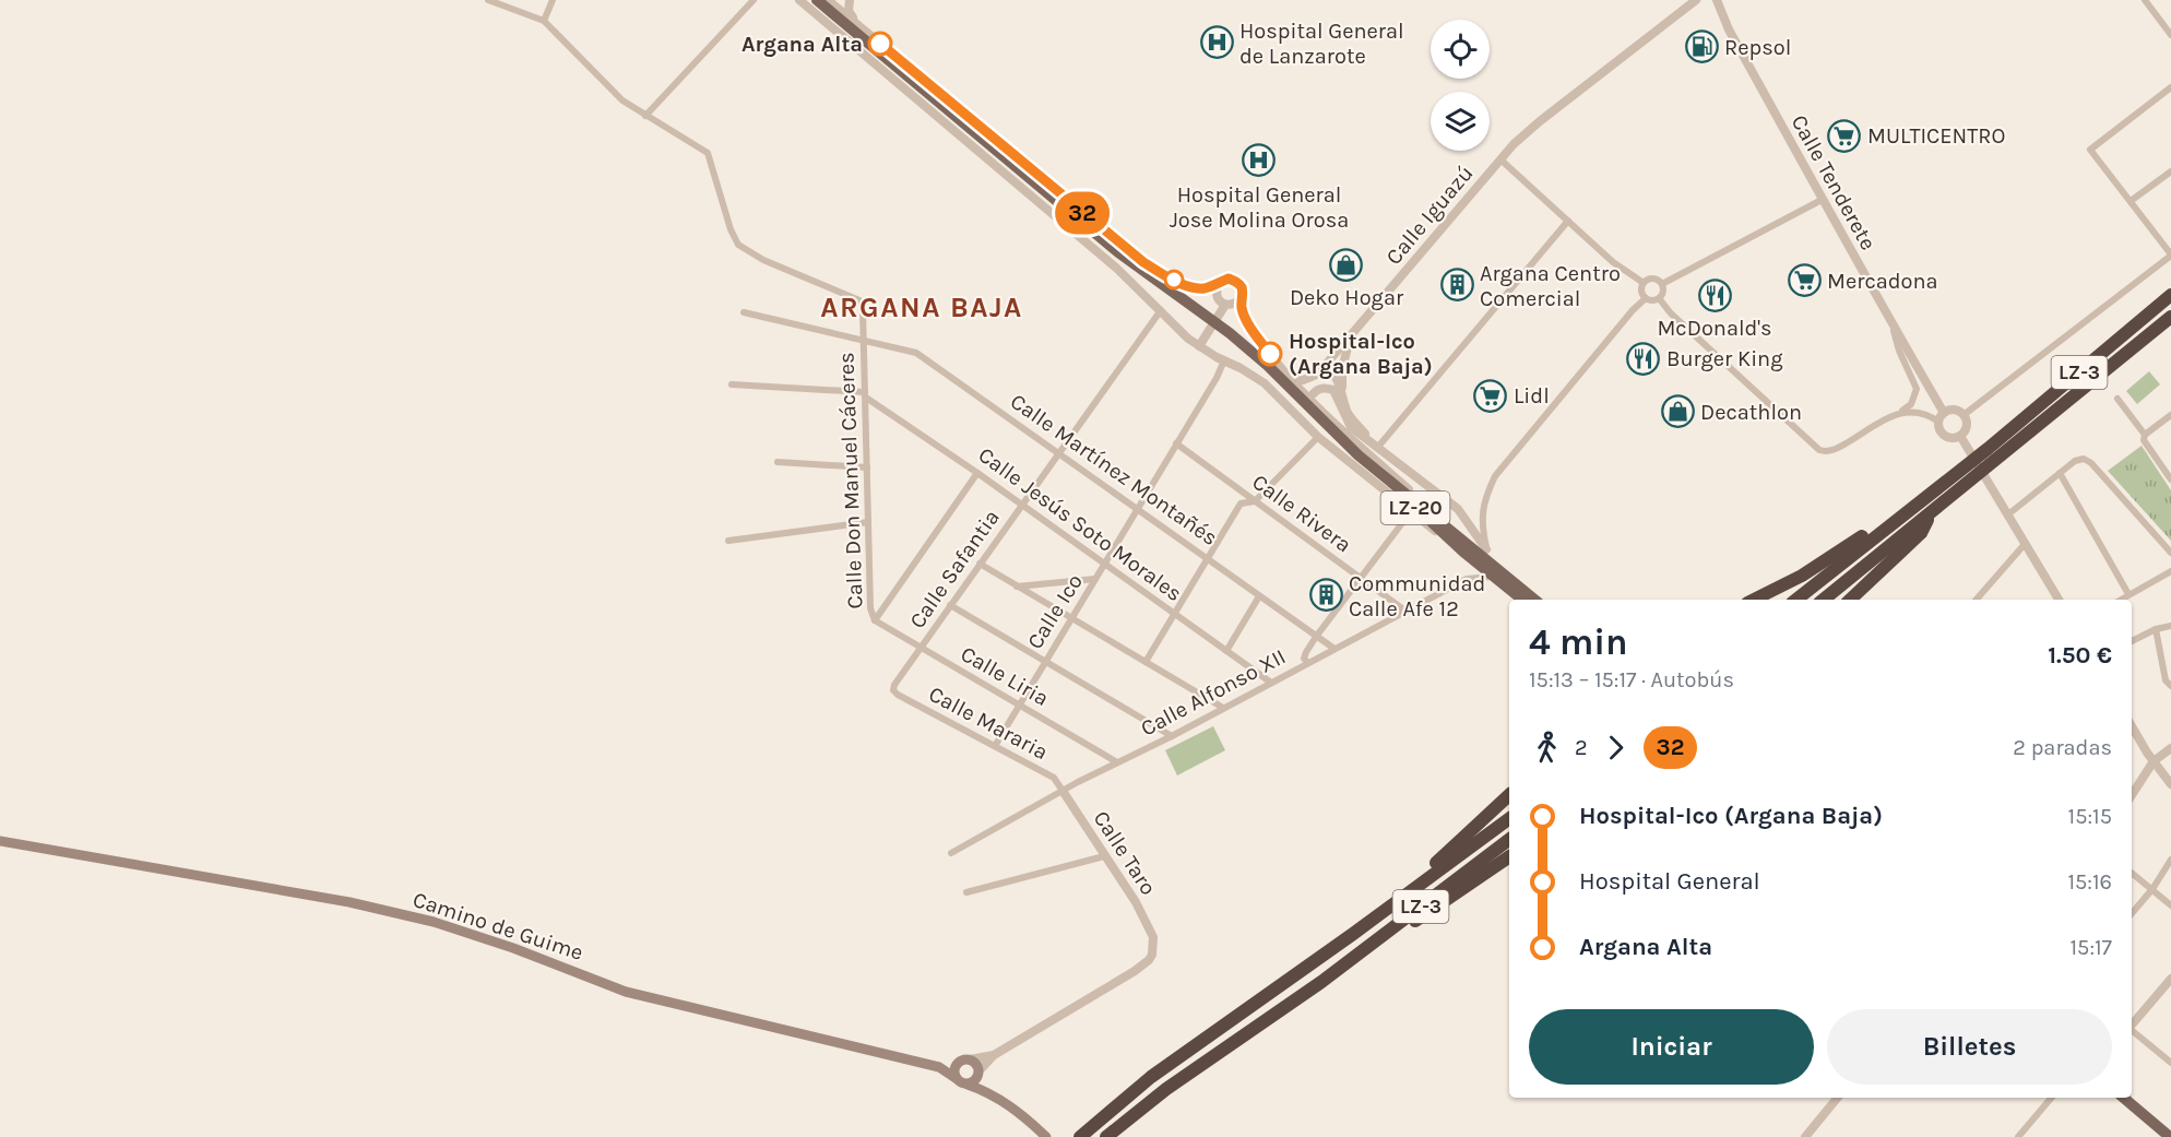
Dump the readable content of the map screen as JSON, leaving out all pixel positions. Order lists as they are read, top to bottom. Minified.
{"streets":{"highway":["LZ-3"],"main road":["LZ-20","Camino de Guime"],"street":["Calle Tenderete","Calle Iguazú","Calle Martínez Montañés","Calle Don Manuel Cáceres","Calle Rivera","Calle Jesús Soto Morales","Calle Safantia","Calle Ico","Calle Liria","Calle Alfonso XII","Calle Mararia","Calle Taro"]},"crossings":[["Calle Martínez Montañés","Calle Don Manuel Cáceres"],["Calle Martínez Montañés","Calle Safantia"],["Calle Martínez Montañés","Calle Ico"],["Calle Martínez Montañés","Calle Alfonso XII"],["Calle Don Manuel Cáceres","Calle Jesús Soto Morales"],["Calle Don Manuel Cáceres","Calle Liria"],["LZ-20","Calle Alfonso XII"],["Calle Rivera","Calle Ico"],["Calle Rivera","Calle Alfonso XII"],["Calle Jesús Soto Morales","Calle Safantia"],["Calle Jesús Soto Morales","Calle Ico"],["Calle Jesús Soto Morales","Calle Alfonso XII"],["Calle Safantia","Calle Liria"],["Calle Safantia","Calle Mararia"],["Calle Ico","Calle Liria"],["Calle Ico","Calle Mararia"],["Calle Liria","Calle Alfonso XII"],["Calle Alfonso XII","Calle Mararia"],["Calle Alfonso XII","Calle Taro"],["Calle Mararia","Calle Taro"]],"districts":["ARGANA BAJA"],"places":{"hospital":["Hospital General de Lanzarote","Hospital General Jose Molina Orosa"],"other":["Argana Alta","Hospital-Ico (Argana Baja)"],"fuel station":["Repsol"],"supermarket":["MULTICENTRO","Mercadona","Lidl"],"shop":["Deko Hogar","Decathlon"],"building":["Argana Centro Comercial","Communidad Calle Afe 12"],"restaurant":["McDonald's","Burger King"]},"lines":["bus line 32"],"page":{"on_map":"32","heading":["4 min","15:13 – 15:17 · Autobús","1.50 €"],"legs":["2","32","2 paradas"],"list":[{"name":"Hospital-Ico (Argana Baja)","value":"15:15"},{"name":"Hospital General","value":"15:16"},{"name":"Argana Alta","value":"15:17"}],"buttons":["Iniciar","Billetes"]}}
